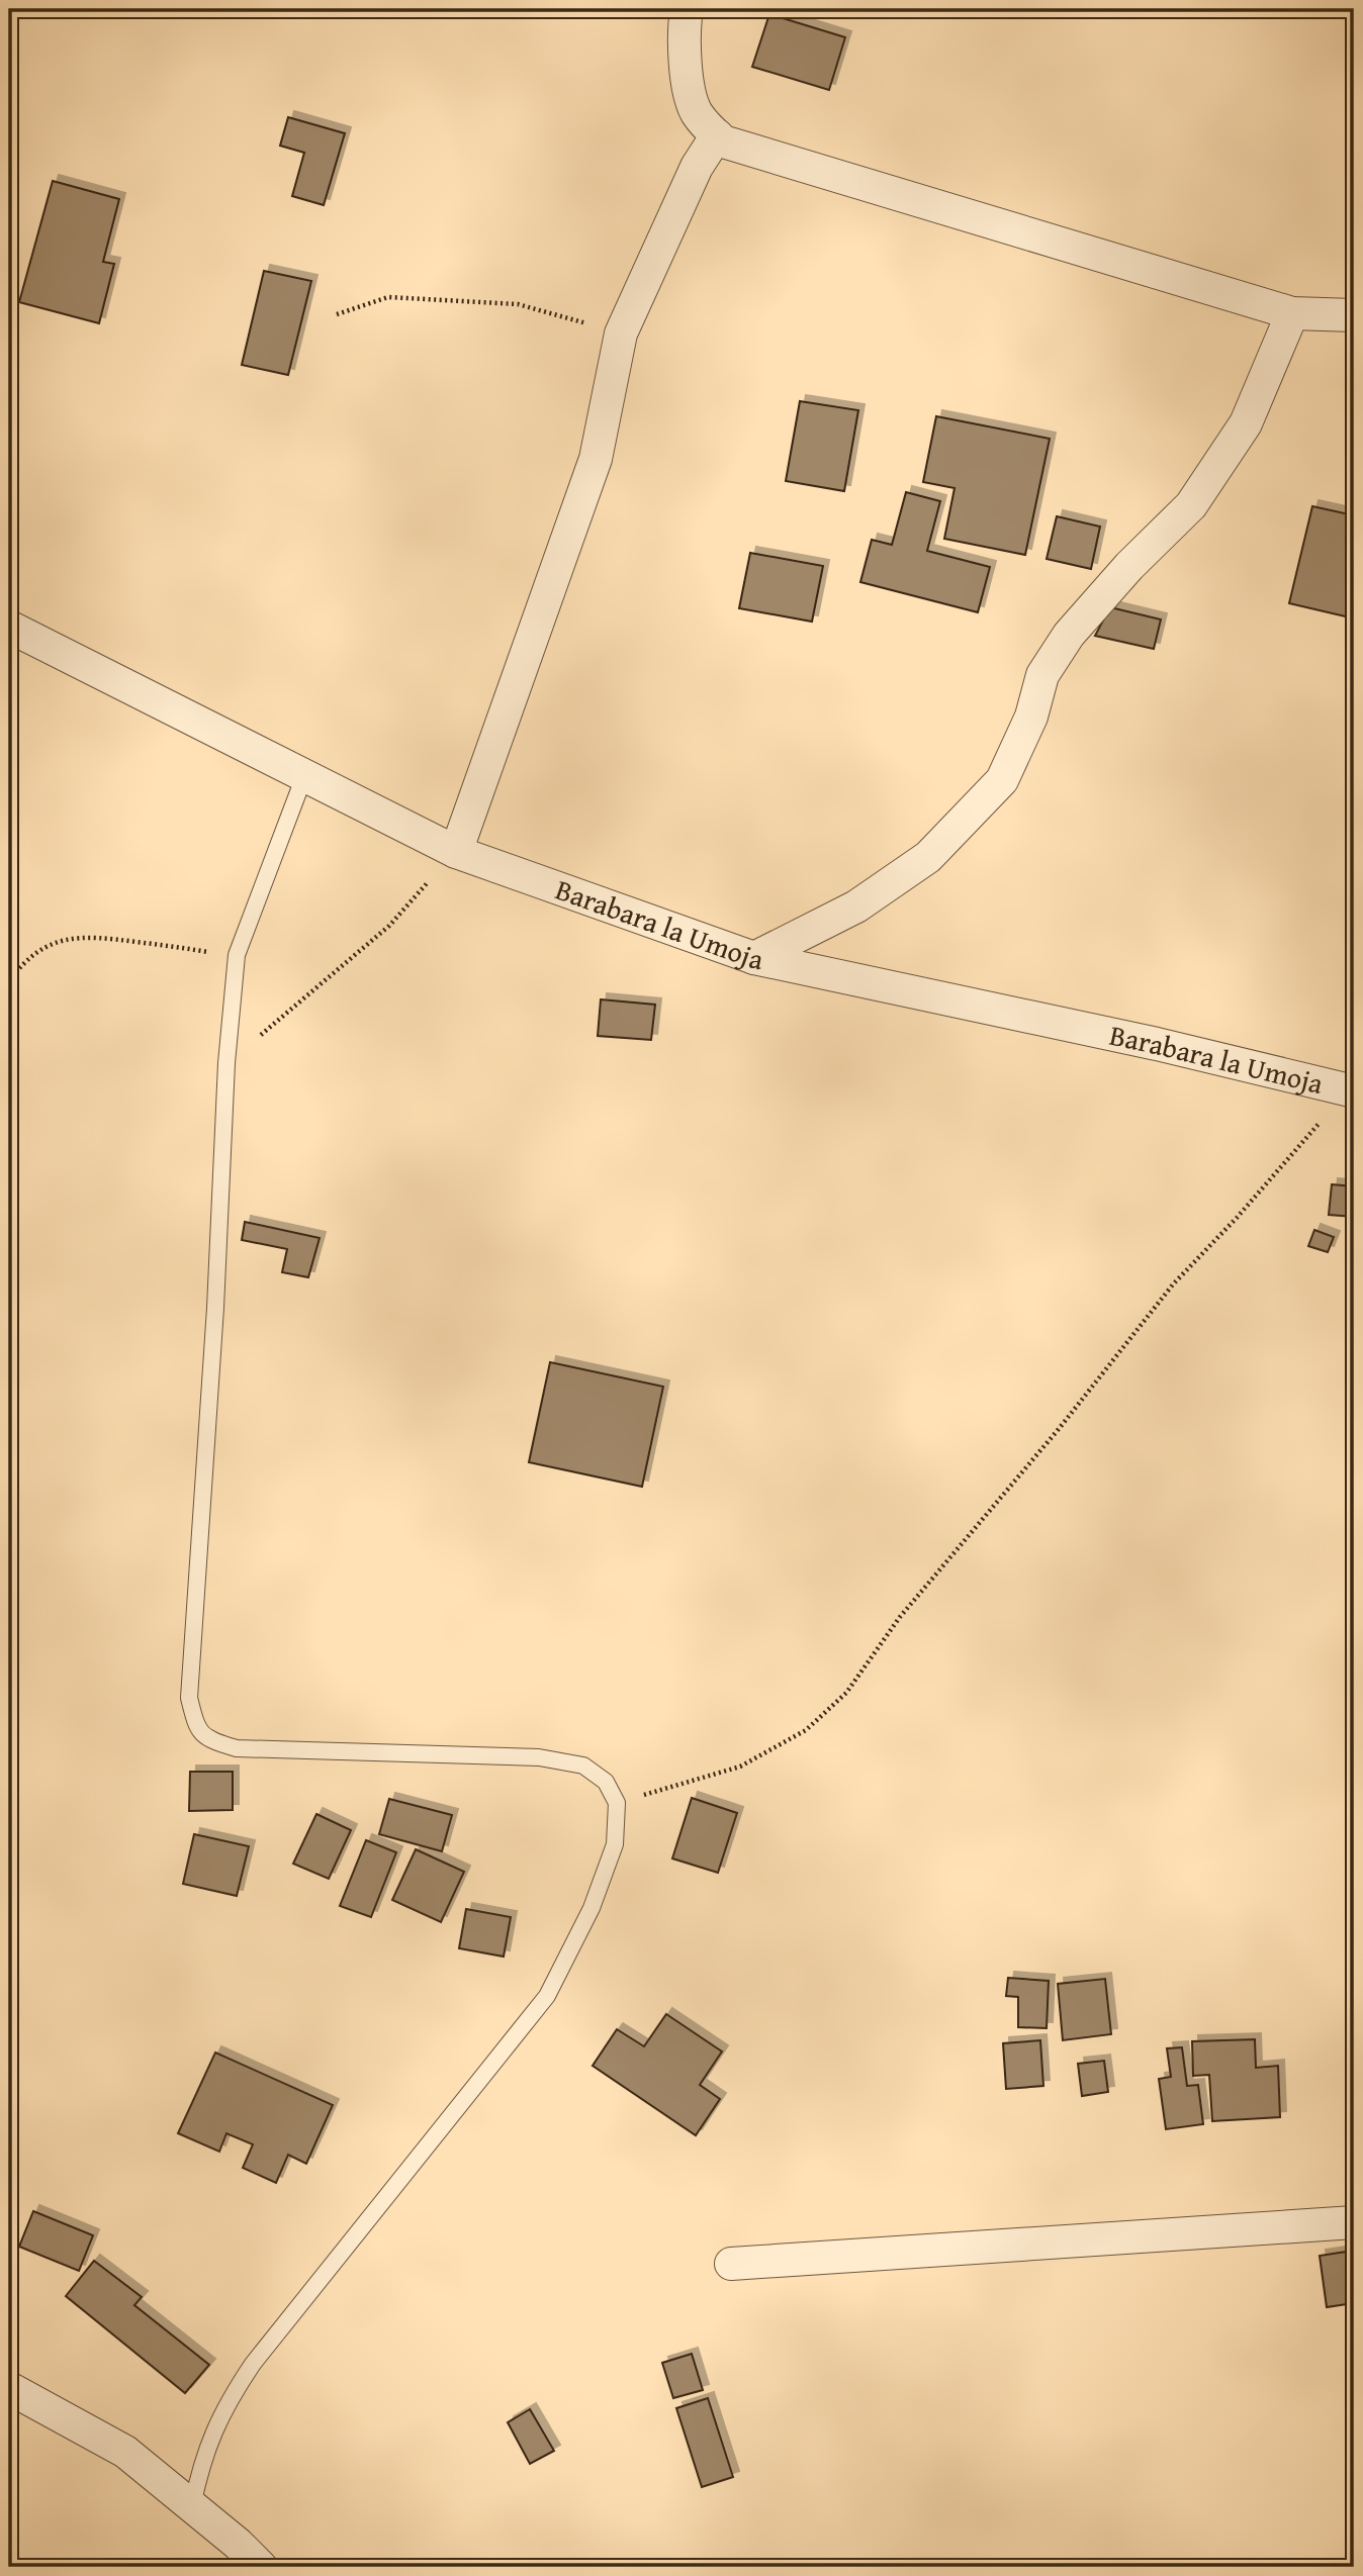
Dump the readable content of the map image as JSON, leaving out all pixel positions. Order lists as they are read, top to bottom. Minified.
{"streets":{"street":["Barabara la Umoja"]}}
